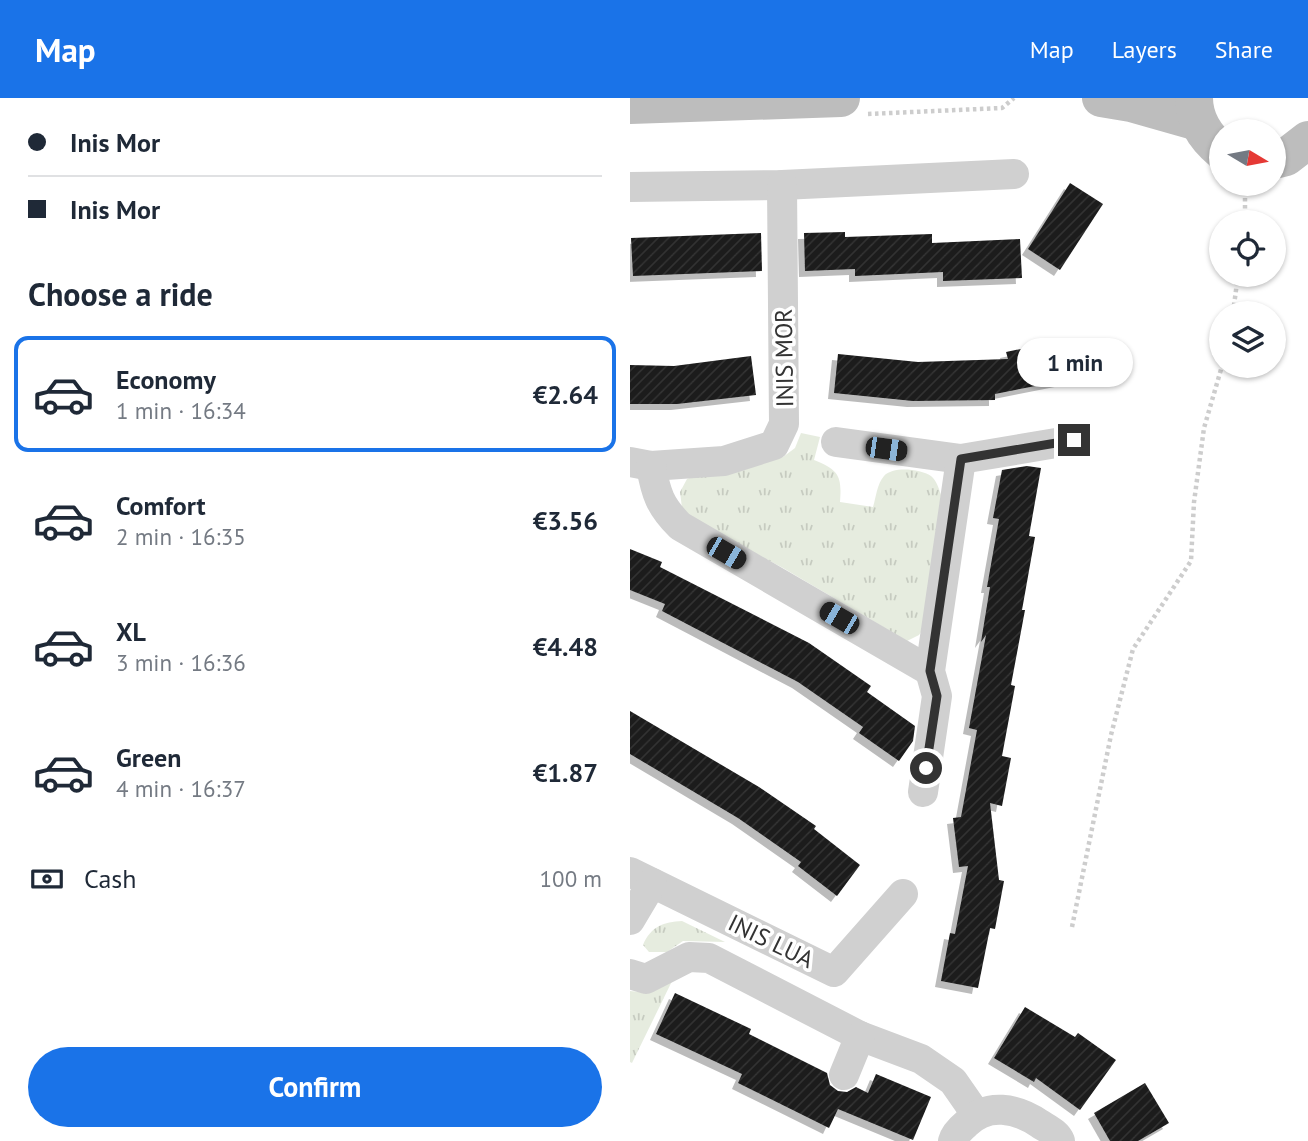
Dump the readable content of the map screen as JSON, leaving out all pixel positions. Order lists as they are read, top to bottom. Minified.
{"streets":{"street":["INIS MOR","INIS LUA"]},"north":"right","page":{"header":"Map","nav":["Map","Layers","Share"],"banner":["Inis Mor","Inis Mor"],"heading":"Choose a ride","list":[{"name":"Economy","note":"1 min · 16:34","value":"€2.64"},{"name":"Comfort","note":"2 min · 16:35","value":"€3.56"},{"name":"XL","note":"3 min · 16:36","value":"€4.48"},{"name":"Green","note":"4 min · 16:37","value":"€1.87"}],"bubble":"1 min","pay":["Cash","100 m"],"buttons":"Confirm"}}
